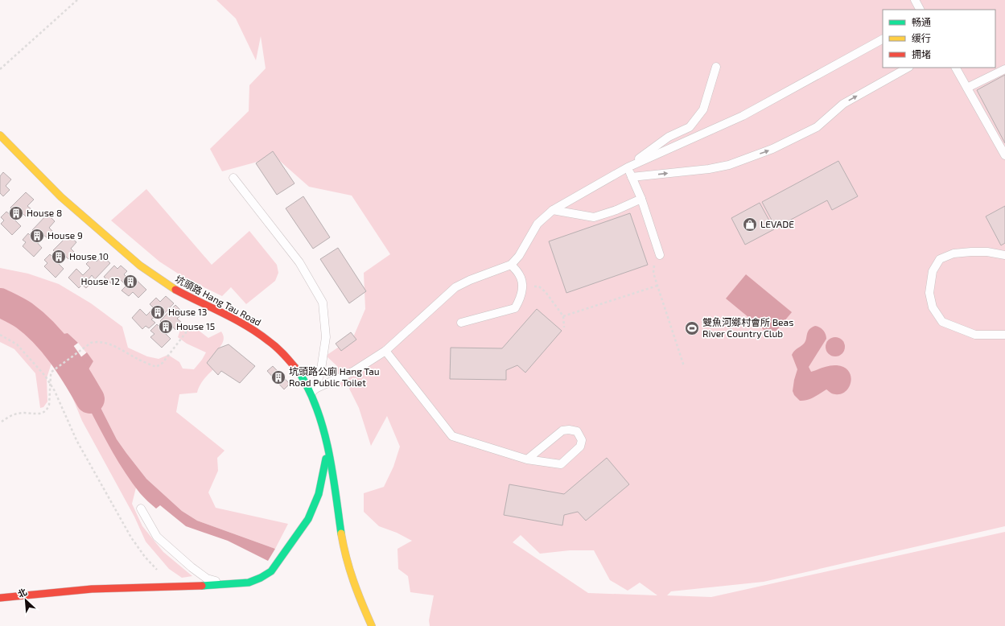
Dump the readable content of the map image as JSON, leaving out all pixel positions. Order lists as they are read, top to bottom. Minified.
{"streets":{"street":["坑頭路 Hang Tau Road"]},"places":{"building":["House 8","House 9","House 10","House 12","House 13","House 15","坑頭路公廁 Hang Tau Road Public Toilet"],"shop":["LEVADE"],"sports":["雙魚河鄉村會所 Beas River Country Club"]},"legend":["畅通","缓行","拥堵"],"north":"top left"}
